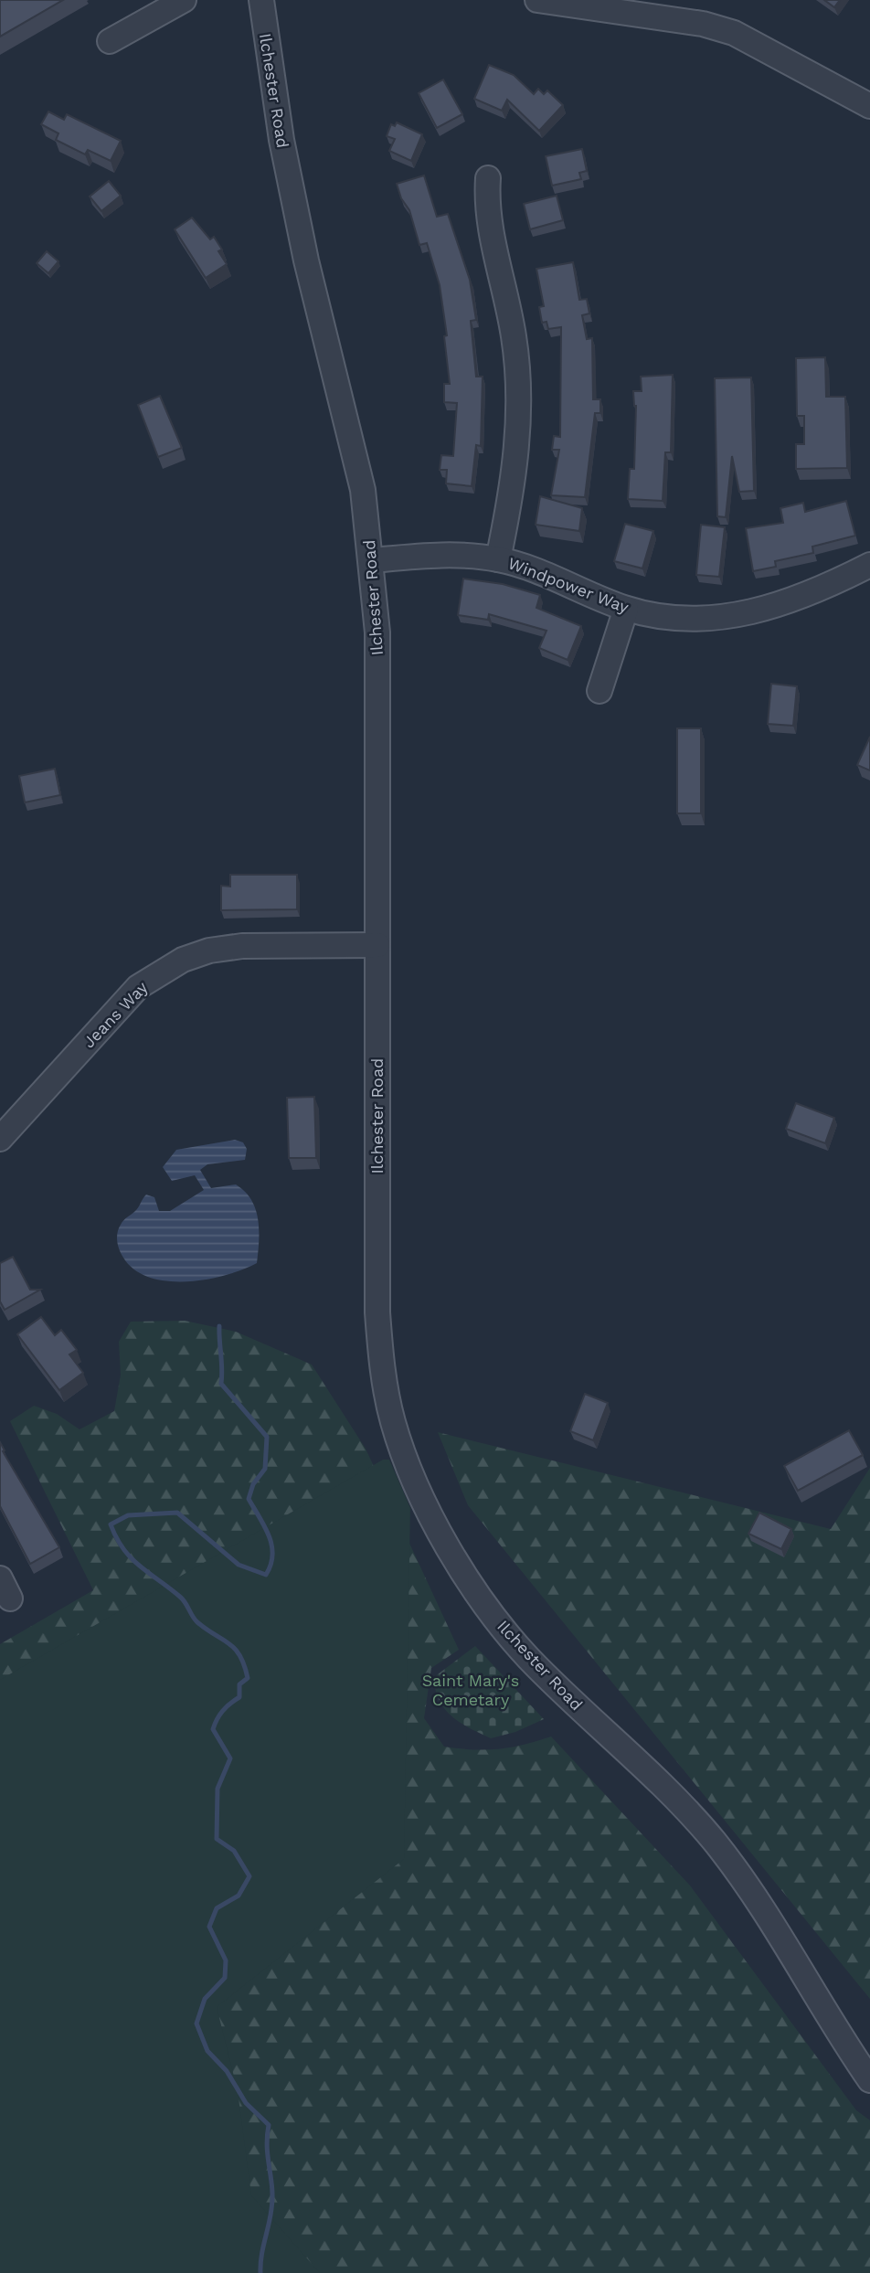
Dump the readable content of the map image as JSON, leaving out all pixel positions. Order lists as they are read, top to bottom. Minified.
{"streets":{"street":["Ilchester Road","Windpower Way","Jeans Way"]},"crossings":[["Ilchester Road","Windpower Way"],["Ilchester Road","Jeans Way"]],"parks":["Saint Mary's Cemetary"]}
